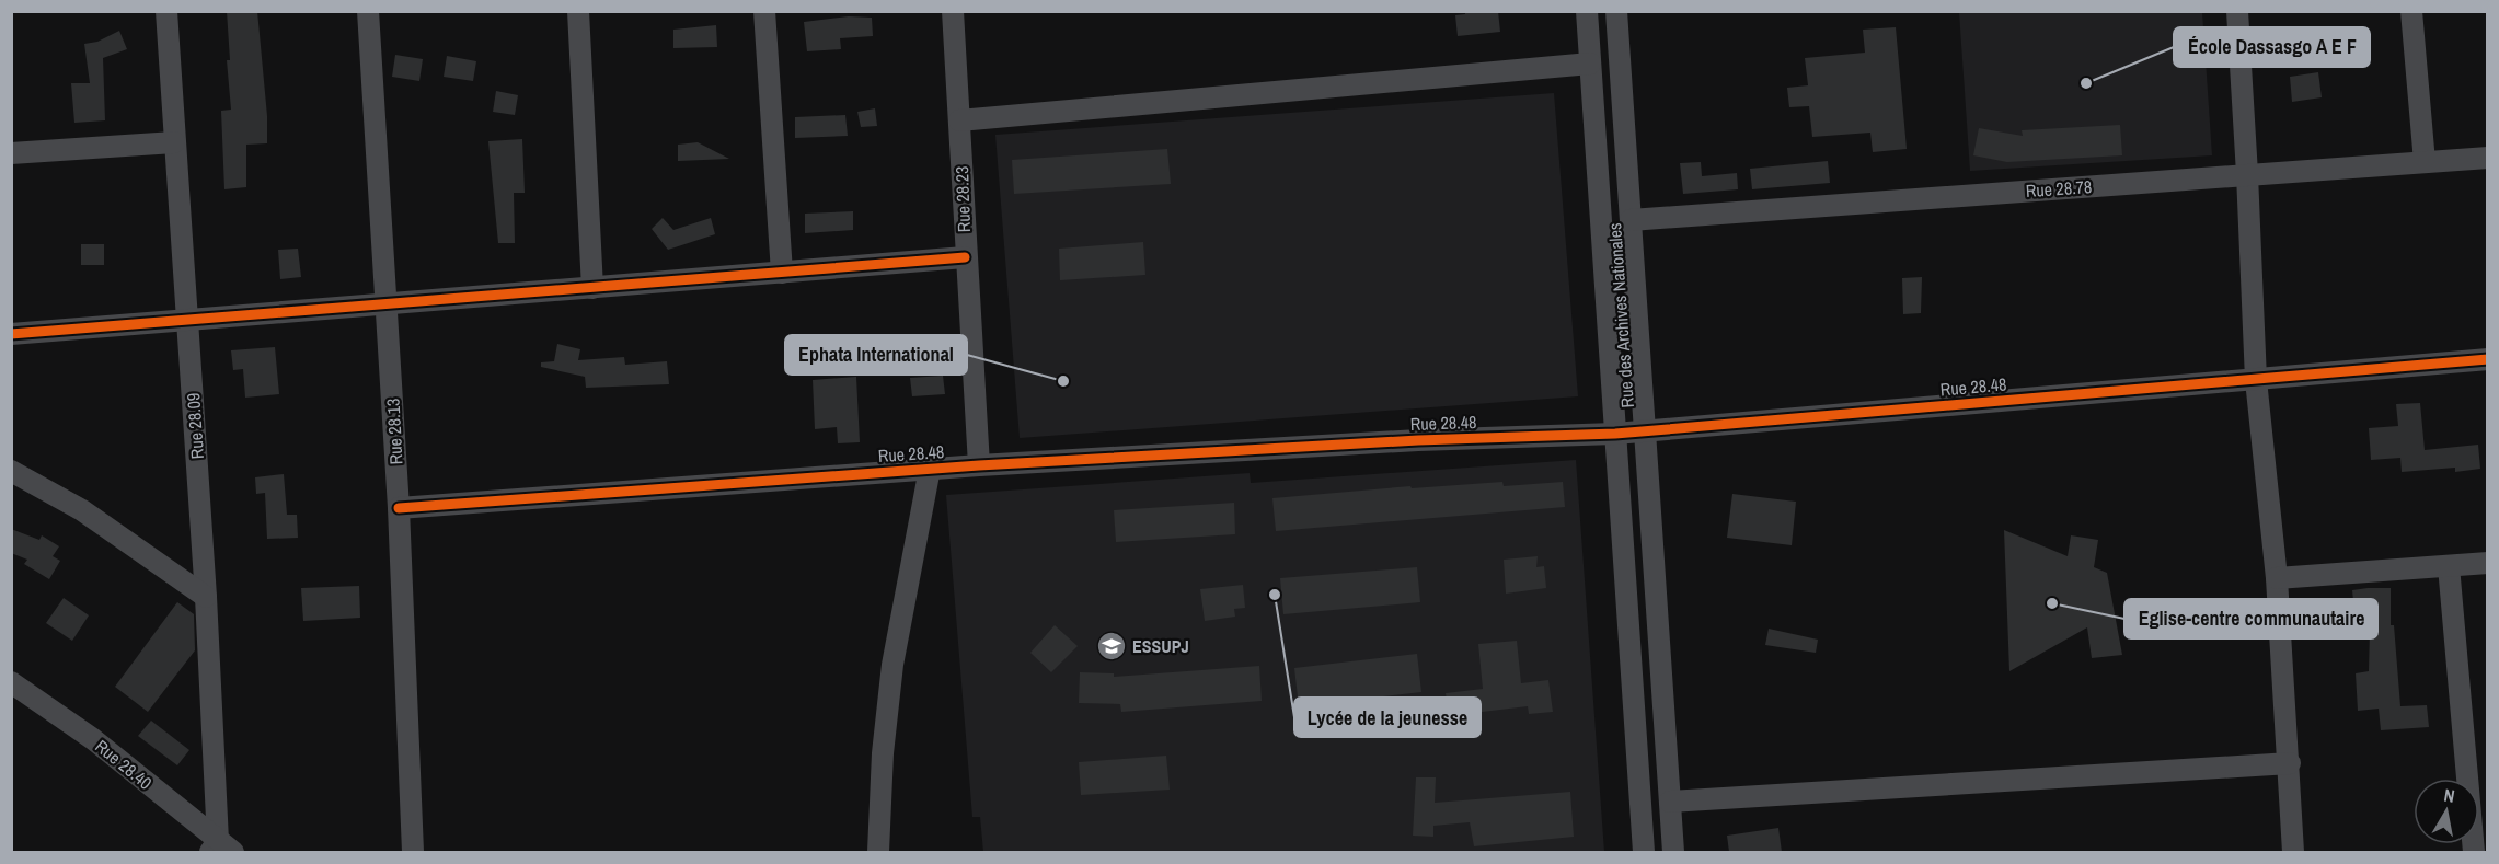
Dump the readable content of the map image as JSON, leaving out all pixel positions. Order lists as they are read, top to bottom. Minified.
{"streets":{"street":["Rue 28.78","Rue 28.23","Rue des Archives Nationales","Rue 28.48","Rue 28.09","Rue 28.13","Rue 28.40"]},"crossings":[["Rue 28.78","Rue des Archives Nationales"],["Rue 28.23","Rue 28.48"],["Rue des Archives Nationales","Rue 28.48"],["Rue 28.48","Rue 28.13"],["Rue 28.09","Rue 28.40"]],"places":{"other":["École Dassasgo A E F","Ephata International","Lycée de la jeunesse","Eglise-centre communautaire"],"school or university":["ESSUPJ"]},"north":"top"}
